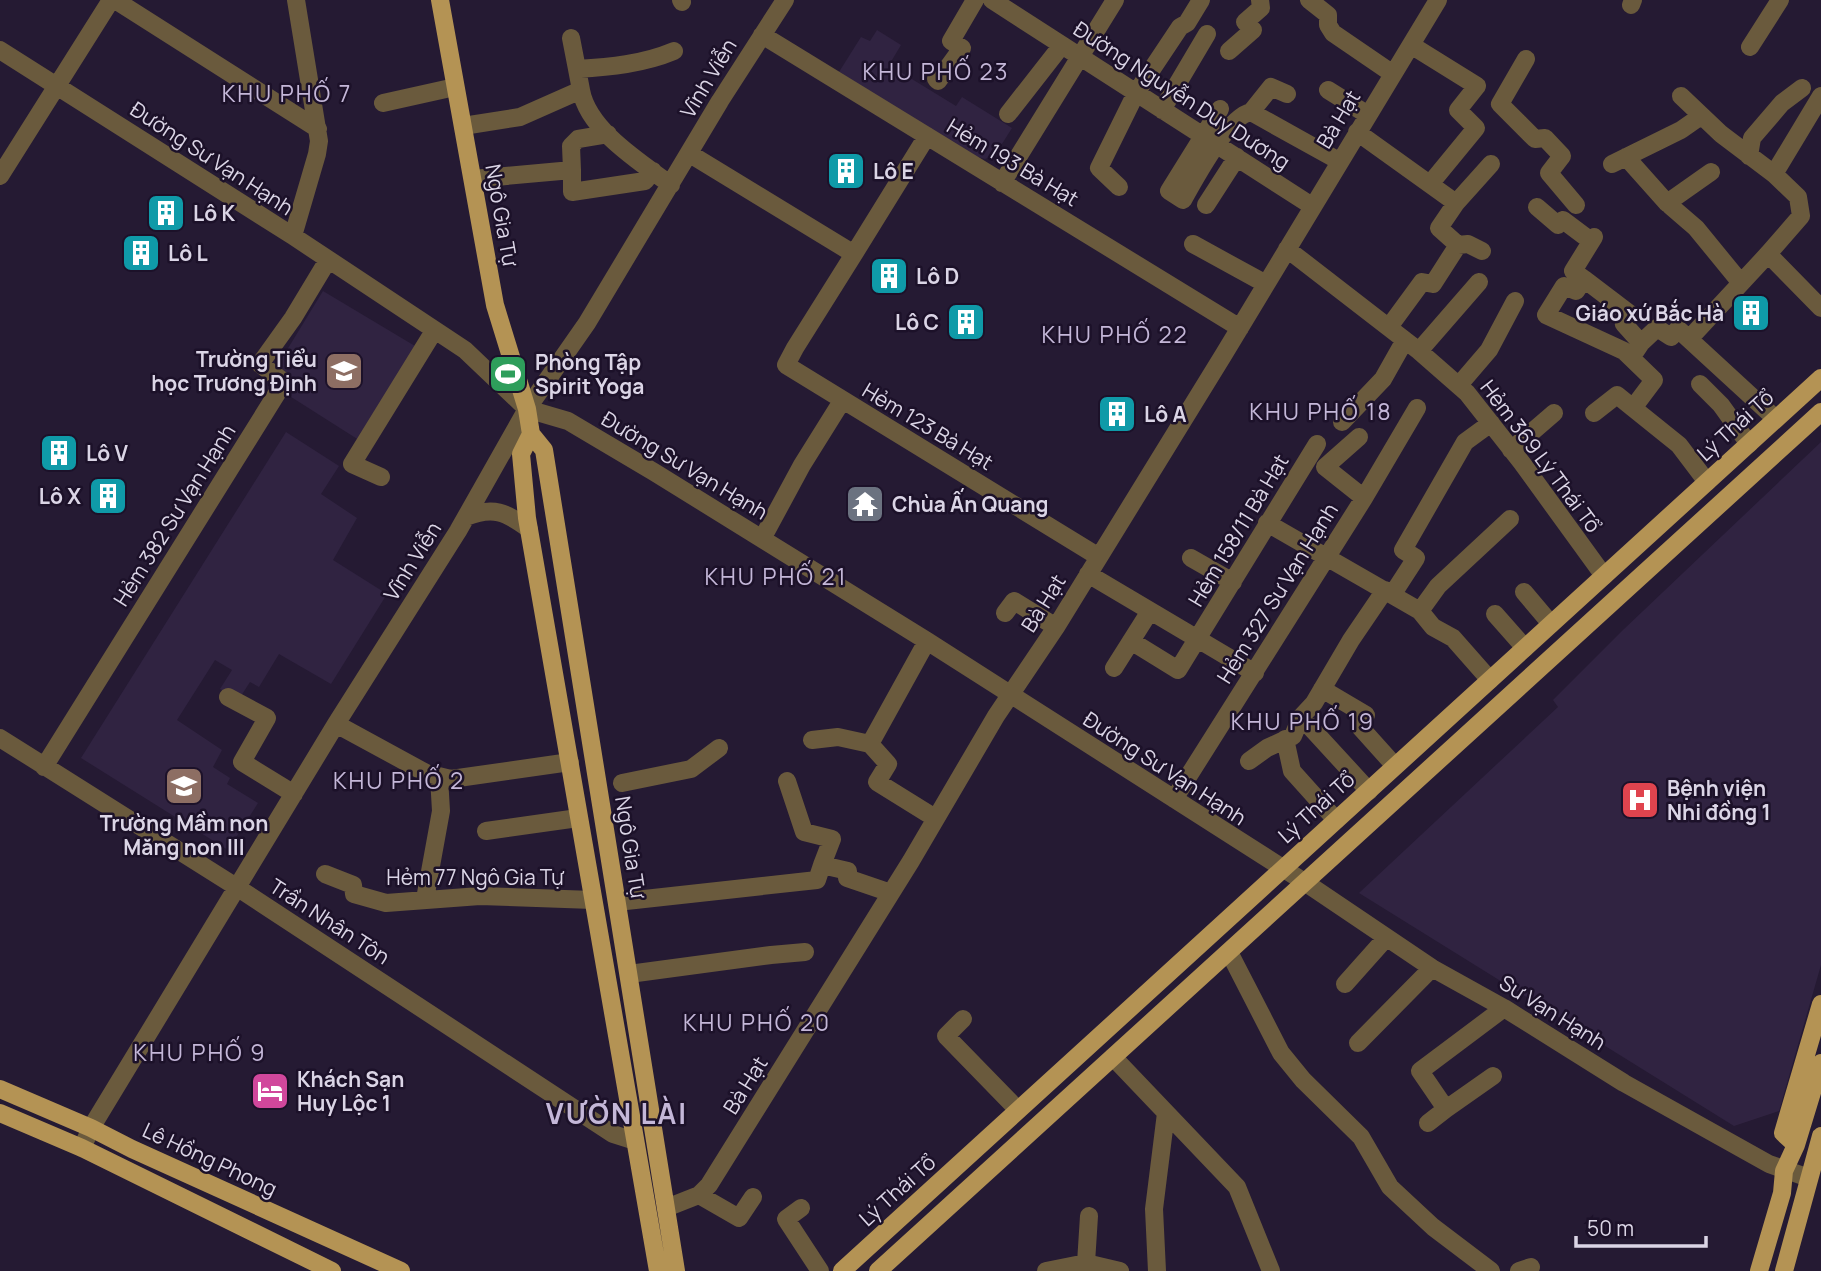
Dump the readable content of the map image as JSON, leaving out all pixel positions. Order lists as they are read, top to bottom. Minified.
{"streets":{"main road":["Ngô Gia Tự","Lý Thái Tổ","Lê Hồng Phong"],"street":["Vĩnh Viễn","Đường Nguyễn Duy Dương","Bà Hạt","Đường Sư Vạn Hạnh","Hẻm 193 Bà Hạt","Hẻm 123 Bà Hạt","Hẻm 369 Lý Thái Tổ","Hẻm 382 Sư Vạn Hạnh","Hẻm 158/11 Bà Hạt","Hẻm 327 Sư Vạn Hạnh","Hẻm 77 Ngô Gia Tự","Trần Nhân Tôn","Sư Vạn Hạnh"]},"crossings":[["Vĩnh Viễn","Đường Sư Vạn Hạnh"],["Vĩnh Viễn","Hẻm 193 Bà Hạt"],["Vĩnh Viễn","Ngô Gia Tự"],["Vĩnh Viễn","Trần Nhân Tôn"],["Vĩnh Viễn","Lê Hồng Phong"],["Đường Nguyễn Duy Dương","Bà Hạt"],["Bà Hạt","Đường Sư Vạn Hạnh"],["Bà Hạt","Hẻm 193 Bà Hạt"],["Bà Hạt","Hẻm 123 Bà Hạt"],["Bà Hạt","Hẻm 369 Lý Thái Tổ"],["Đường Sư Vạn Hạnh","Ngô Gia Tự"],["Đường Sư Vạn Hạnh","Lý Thái Tổ"],["Đường Sư Vạn Hạnh","Hẻm 382 Sư Vạn Hạnh"],["Đường Sư Vạn Hạnh","Hẻm 327 Sư Vạn Hạnh"],["Đường Sư Vạn Hạnh","Sư Vạn Hạnh"],["Ngô Gia Tự","Hẻm 77 Ngô Gia Tự"],["Ngô Gia Tự","Trần Nhân Tôn"],["Lý Thái Tổ","Hẻm 369 Lý Thái Tổ"],["Lý Thái Tổ","Sư Vạn Hạnh"],["Hẻm 382 Sư Vạn Hạnh","Trần Nhân Tôn"]],"districts":["KHU PHỐ 23","KHU PHỐ 7","KHU PHỐ 22","KHU PHỐ 18","KHU PHỐ 21","KHU PHỐ 19","KHU PHỐ 2","KHU PHỐ 20","KHU PHỐ 9","VƯỜN LÀI"],"places":{"building":["Lô E","Lô K","Lô L","Lô D","Giáo xứ Bắc Hà","Lô C","Lô A","Lô V","Lô X"],"school or university":["Trường Tiểu học Trương Định","Trường Mầm non Măng non III"],"sports":["Phòng Tập Spirit Yoga"],"temple":["Chùa Ấn Quang"],"hospital":["Bệnh viện Nhi đồng 1"],"hotel":["Khách Sạn Huy Lộc 1"]},"scale_bar":"50 m"}
